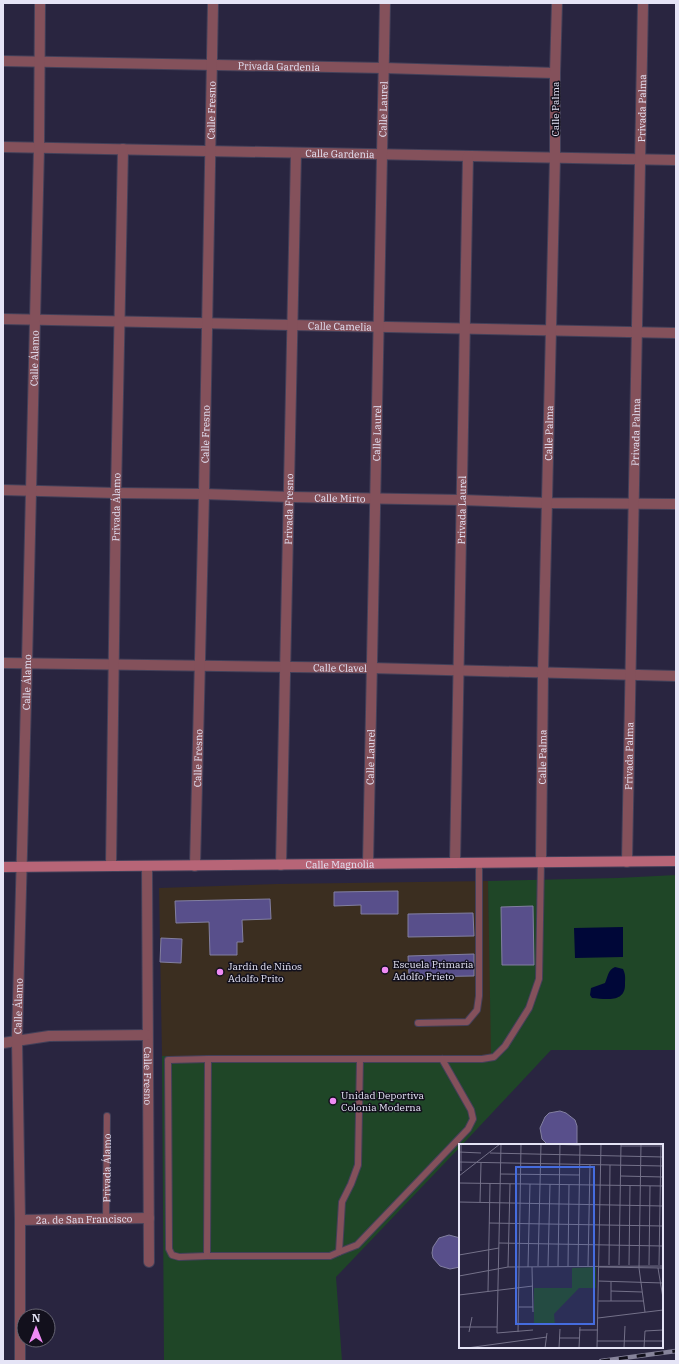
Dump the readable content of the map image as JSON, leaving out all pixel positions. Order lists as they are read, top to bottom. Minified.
{"streets":{"street":["Privada Gardenia","Privada Palma","Calle Palma","Calle Fresno","Calle Laurel","Calle Gardenia","Calle Camelia","Calle Álamo","Calle Mirto","Privada Álamo","Privada Fresno","Privada Laurel","Calle Clavel","Calle Magnolia","2a. de San Francisco"]},"crossings":[["Privada Gardenia","Calle Palma"],["Privada Gardenia","Calle Fresno"],["Privada Gardenia","Calle Laurel"],["Privada Gardenia","Calle Álamo"],["Privada Palma","Calle Gardenia"],["Privada Palma","Calle Camelia"],["Privada Palma","Calle Mirto"],["Privada Palma","Calle Clavel"],["Privada Palma","Calle Magnolia"],["Calle Palma","Calle Gardenia"],["Calle Palma","Calle Camelia"],["Calle Palma","Calle Mirto"],["Calle Palma","Calle Clavel"],["Calle Palma","Calle Magnolia"],["Calle Fresno","Calle Gardenia"],["Calle Fresno","Calle Camelia"],["Calle Fresno","Calle Mirto"],["Calle Fresno","Calle Clavel"],["Calle Fresno","Calle Magnolia"],["Calle Fresno","2a. de San Francisco"],["Calle Laurel","Calle Gardenia"],["Calle Laurel","Calle Camelia"],["Calle Laurel","Calle Mirto"],["Calle Laurel","Calle Clavel"],["Calle Laurel","Calle Magnolia"],["Calle Gardenia","Calle Álamo"],["Calle Gardenia","Privada Álamo"],["Calle Gardenia","Privada Fresno"],["Calle Gardenia","Privada Laurel"],["Calle Camelia","Calle Álamo"],["Calle Camelia","Privada Álamo"],["Calle Camelia","Privada Fresno"],["Calle Camelia","Privada Laurel"],["Calle Álamo","Calle Mirto"],["Calle Álamo","Calle Clavel"],["Calle Álamo","Calle Magnolia"],["Calle Álamo","2a. de San Francisco"],["Calle Mirto","Privada Álamo"],["Calle Mirto","Privada Fresno"],["Calle Mirto","Privada Laurel"],["Privada Álamo","Calle Clavel"],["Privada Álamo","Calle Magnolia"],["Privada Álamo","2a. de San Francisco"],["Privada Fresno","Calle Clavel"],["Privada Fresno","Calle Magnolia"],["Privada Laurel","Calle Clavel"],["Privada Laurel","Calle Magnolia"]],"places":["Escuela Primaria Adolfo Prieto","Jardín de Niños Adolfo Prito","Unidad Deportiva Colonia Moderna"],"north":"top"}
